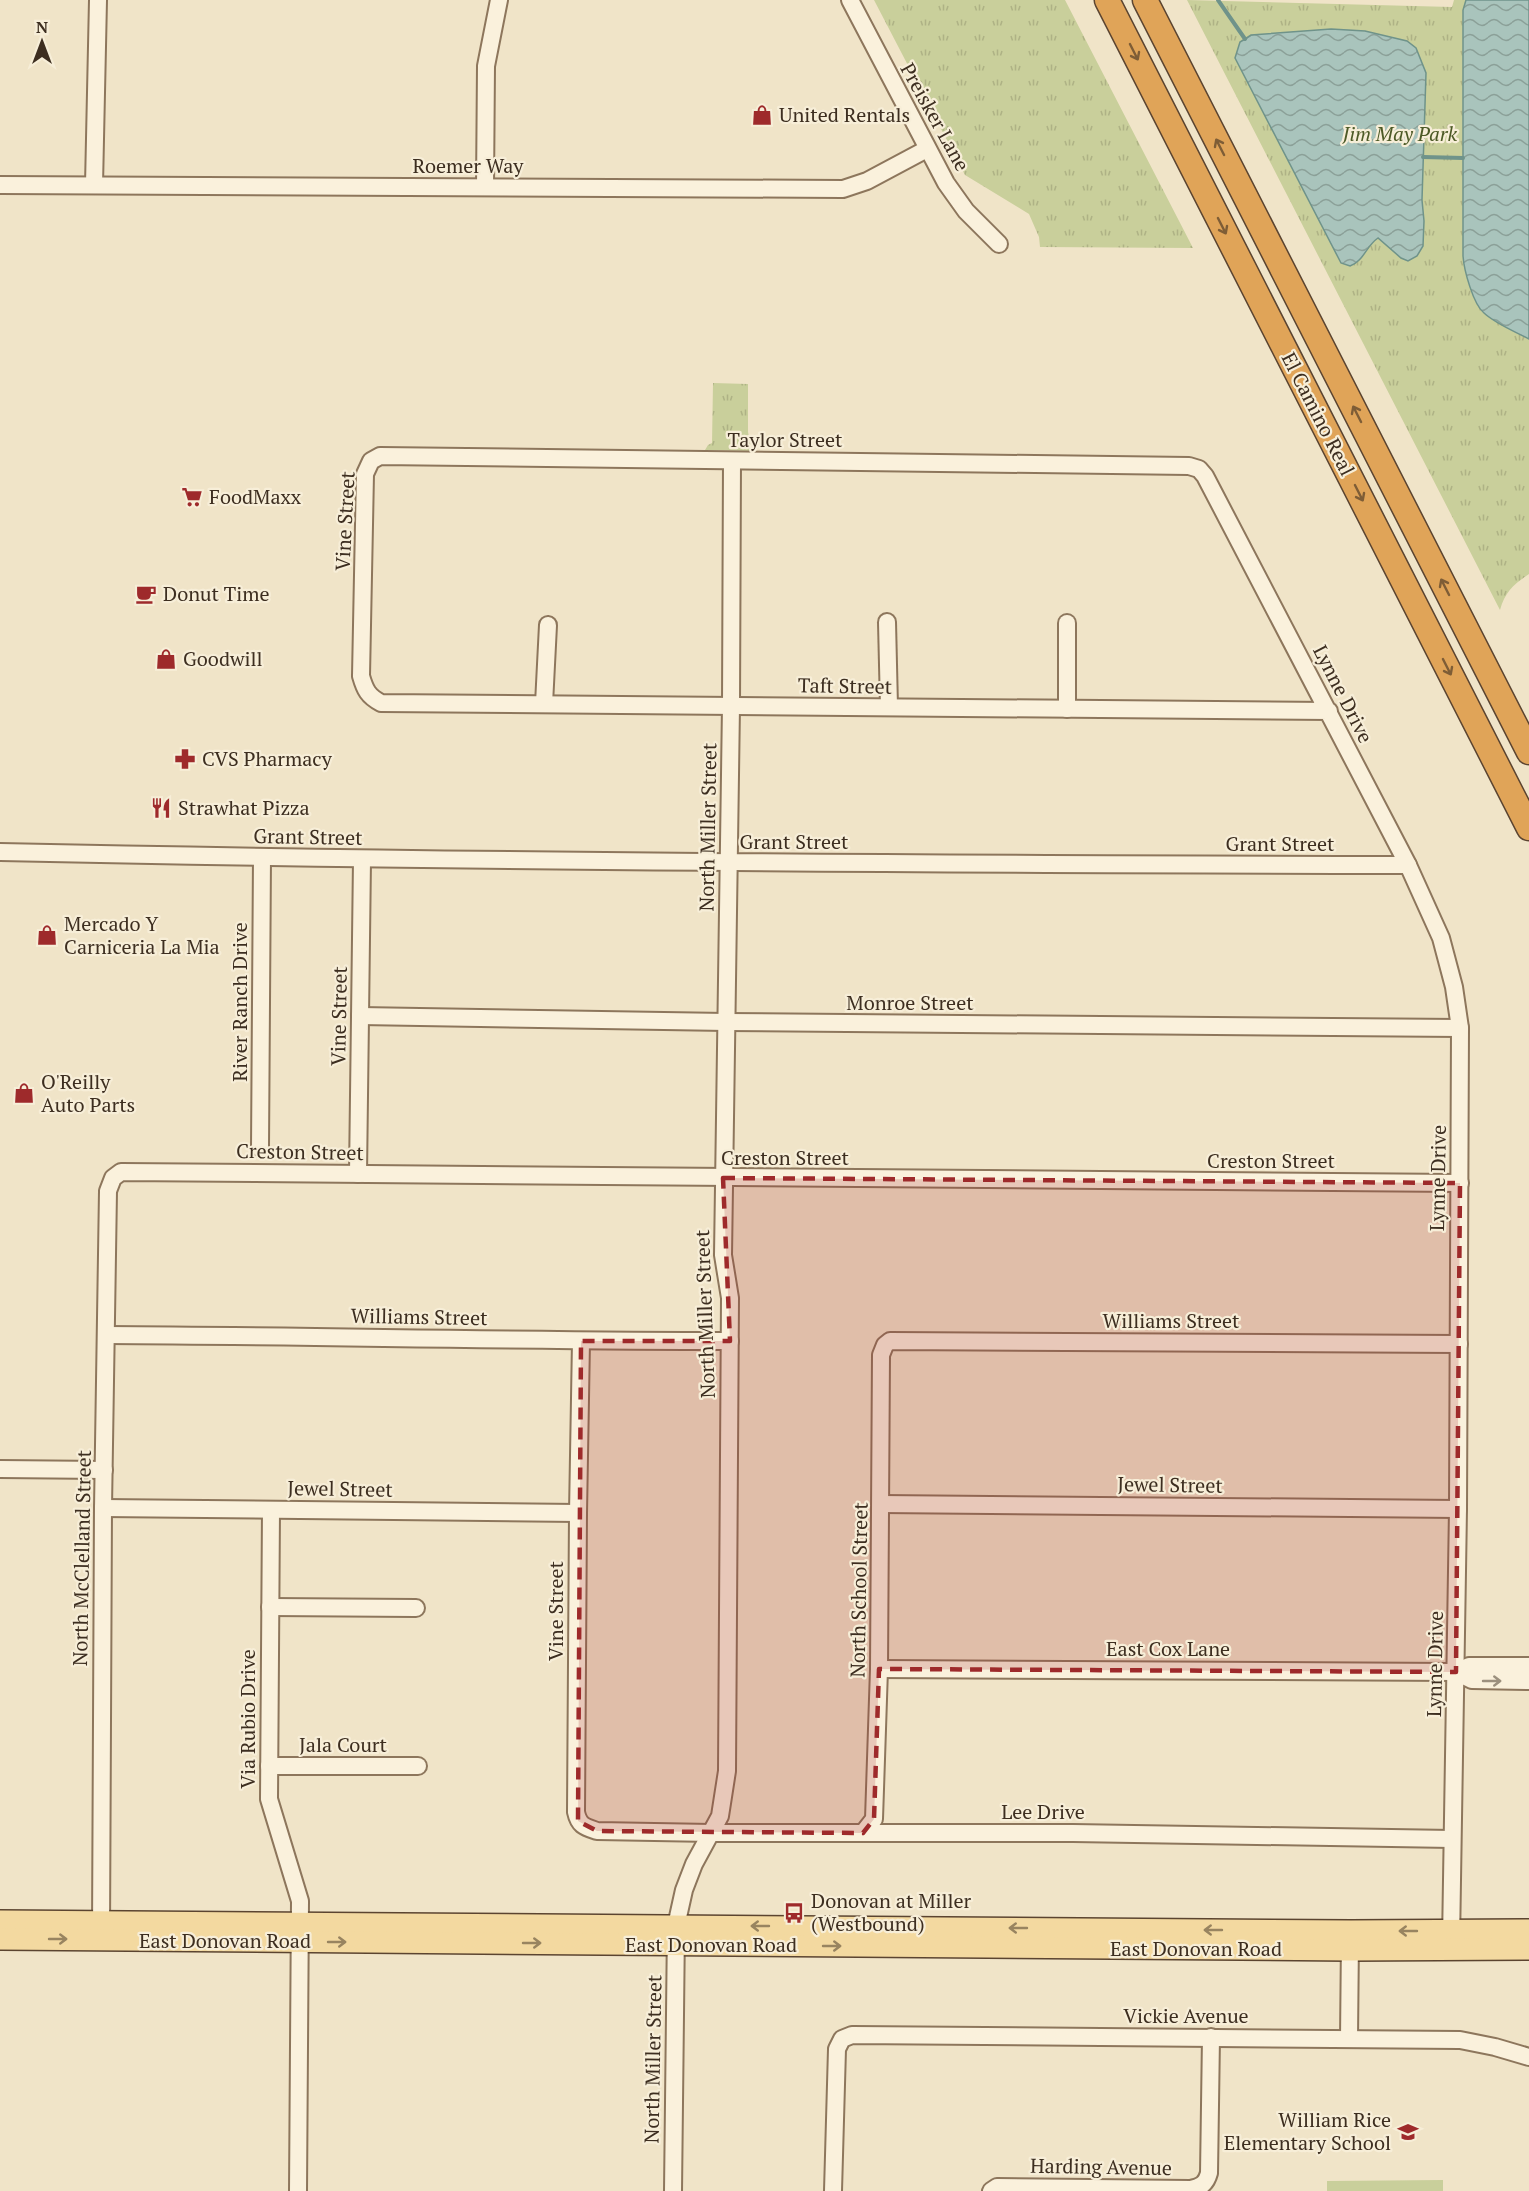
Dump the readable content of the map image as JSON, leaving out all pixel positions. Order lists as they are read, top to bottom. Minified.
{"streets":{"highway":["El Camino Real"],"main road":["East Donovan Road"],"street":["Preisker Lane","Roemer Way","Taylor Street","Vine Street","Taft Street","Lynne Drive","North Miller Street","Grant Street","River Ranch Drive","Monroe Street","Creston Street","Williams Street","Jewel Street","North McClelland Street","North School Street","East Cox Lane","Via Rubio Drive","Jala Court","Lee Drive","Vickie Avenue","Harding Avenue"]},"crossings":[["Preisker Lane","Roemer Way"],["Taylor Street","Vine Street"],["Taylor Street","Lynne Drive"],["Taylor Street","North Miller Street"],["Vine Street","Taft Street"],["Vine Street","Grant Street"],["Vine Street","Monroe Street"],["Vine Street","Creston Street"],["Vine Street","Williams Street"],["Vine Street","Jewel Street"],["Vine Street","Lee Drive"],["Taft Street","Lynne Drive"],["Taft Street","North Miller Street"],["Lynne Drive","Grant Street"],["Lynne Drive","Monroe Street"],["Lynne Drive","Creston Street"],["Lynne Drive","Williams Street"],["Lynne Drive","Jewel Street"],["Lynne Drive","East Cox Lane"],["Lynne Drive","Lee Drive"],["Lynne Drive","East Donovan Road"],["North Miller Street","Grant Street"],["North Miller Street","Monroe Street"],["North Miller Street","Creston Street"],["North Miller Street","Williams Street"],["North Miller Street","Lee Drive"],["North Miller Street","East Donovan Road"],["Grant Street","River Ranch Drive"],["Creston Street","North McClelland Street"],["Williams Street","North McClelland Street"],["Williams Street","North School Street"],["Jewel Street","North McClelland Street"],["Jewel Street","North School Street"],["Jewel Street","Via Rubio Drive"],["North McClelland Street","East Donovan Road"],["North School Street","East Cox Lane"],["North School Street","Lee Drive"],["Via Rubio Drive","Jala Court"],["Via Rubio Drive","East Donovan Road"],["Vickie Avenue","Harding Avenue"]],"parks":["Jim May Park"],"places":{"shop":["United Rentals","Goodwill","Mercado Y Carniceria La Mia","O'Reilly Auto Parts"],"supermarket":["FoodMaxx"],"cafe":["Donut Time"],"pharmacy":["CVS Pharmacy"],"restaurant":["Strawhat Pizza"],"bus stop":["Donovan at Miller (Westbound)"],"school or university":["William Rice Elementary School"]},"north":"top"}
